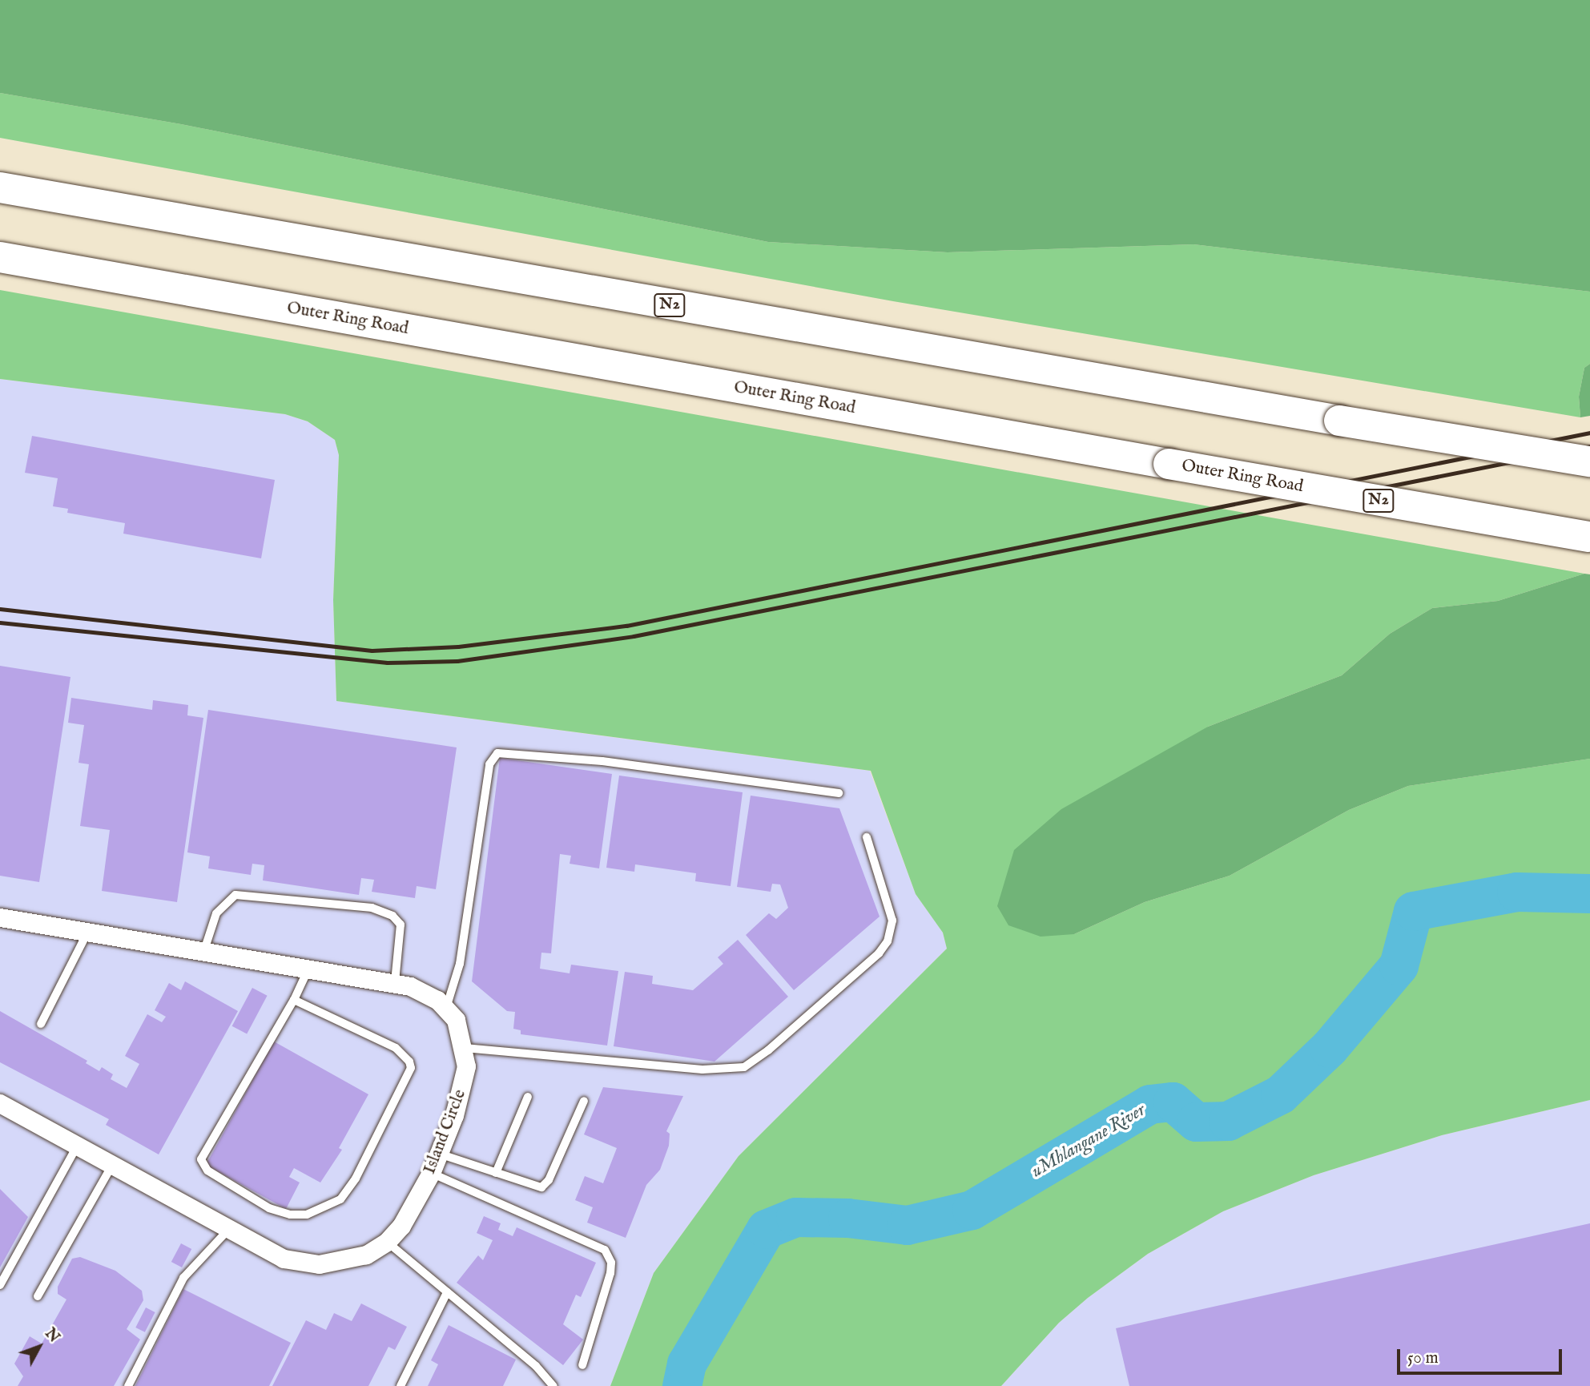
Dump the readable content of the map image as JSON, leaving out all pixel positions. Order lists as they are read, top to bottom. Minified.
{"streets":{"highway":["N2","Outer Ring Road"],"street":["Island Circle"]},"water":["uMhlangane River"],"scale_bar":"50 m","north":"top right"}
